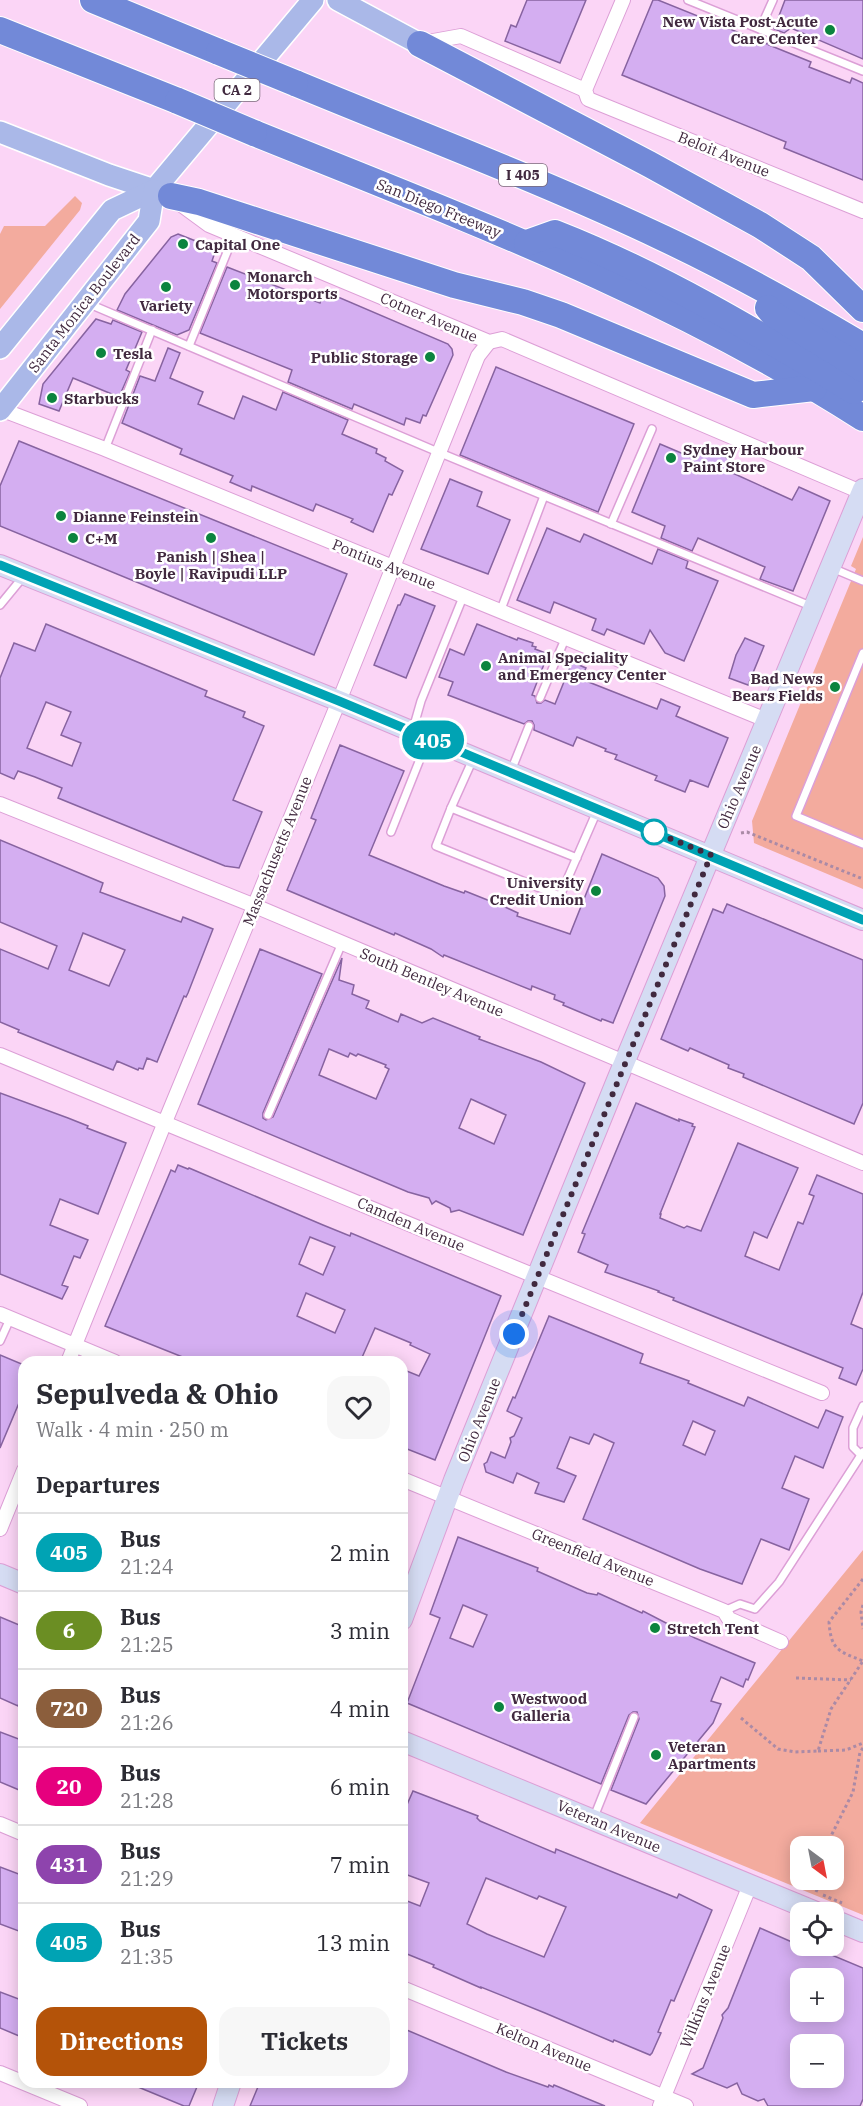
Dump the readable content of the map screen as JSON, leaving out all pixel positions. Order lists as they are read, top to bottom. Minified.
{"streets":{"highway":["I 405","San Diego Freeway"],"main road":["CA 2","Santa Monica Boulevard","Cotner Avenue"],"street":["Beloit Avenue","Pontius Avenue","Ohio Avenue","Massachusetts Avenue","South Bentley Avenue","Camden Avenue","Greenfield Avenue","Veteran Avenue","Wilkins Avenue","Kelton Avenue"]},"crossings":[["CA 2","Santa Monica Boulevard"],["CA 2","Cotner Avenue"],["Santa Monica Boulevard","Cotner Avenue"],["Santa Monica Boulevard","Pontius Avenue"],["Cotner Avenue","Ohio Avenue"],["Cotner Avenue","Massachusetts Avenue"],["Pontius Avenue","Ohio Avenue"],["Pontius Avenue","Massachusetts Avenue"],["Ohio Avenue","South Bentley Avenue"],["Ohio Avenue","Camden Avenue"],["Ohio Avenue","Greenfield Avenue"],["Massachusetts Avenue","South Bentley Avenue"],["Massachusetts Avenue","Camden Avenue"],["Veteran Avenue","Wilkins Avenue"],["Wilkins Avenue","Kelton Avenue"]],"places":["New Vista Post-Acute Care Center","Capital One","Monarch Motorsports","Variety","Tesla","Public Storage","Starbucks","Sydney Harbour Paint Store","Dianne Feinstein","C+M","Panish | Shea | Boyle | Ravipudi LLP","Animal Speciality and Emergency Center","Bad News Bears Fields","University Credit Union","Stretch Tent","Westwood Galleria","Veteran Apartments"],"lines":["bus line 405"],"north":"bottom right","page":{"on_map":"405","heading":[["Sepulveda & Ohio","Walk · 4 min · 250 m"],"Departures"],"list":[{"mark":"405","name":"Bus","note":"21:24","value":"2 min"},{"mark":"6","name":"Bus","note":"21:25","value":"3 min"},{"mark":"720","name":"Bus","note":"21:26","value":"4 min"},{"mark":"20","name":"Bus","note":"21:28","value":"6 min"},{"mark":"431","name":"Bus","note":"21:29","value":"7 min"},{"mark":"405","name":"Bus","note":"21:35","value":"13 min"}],"map_buttons":["+","−"],"buttons":["Directions","Tickets"]}}
